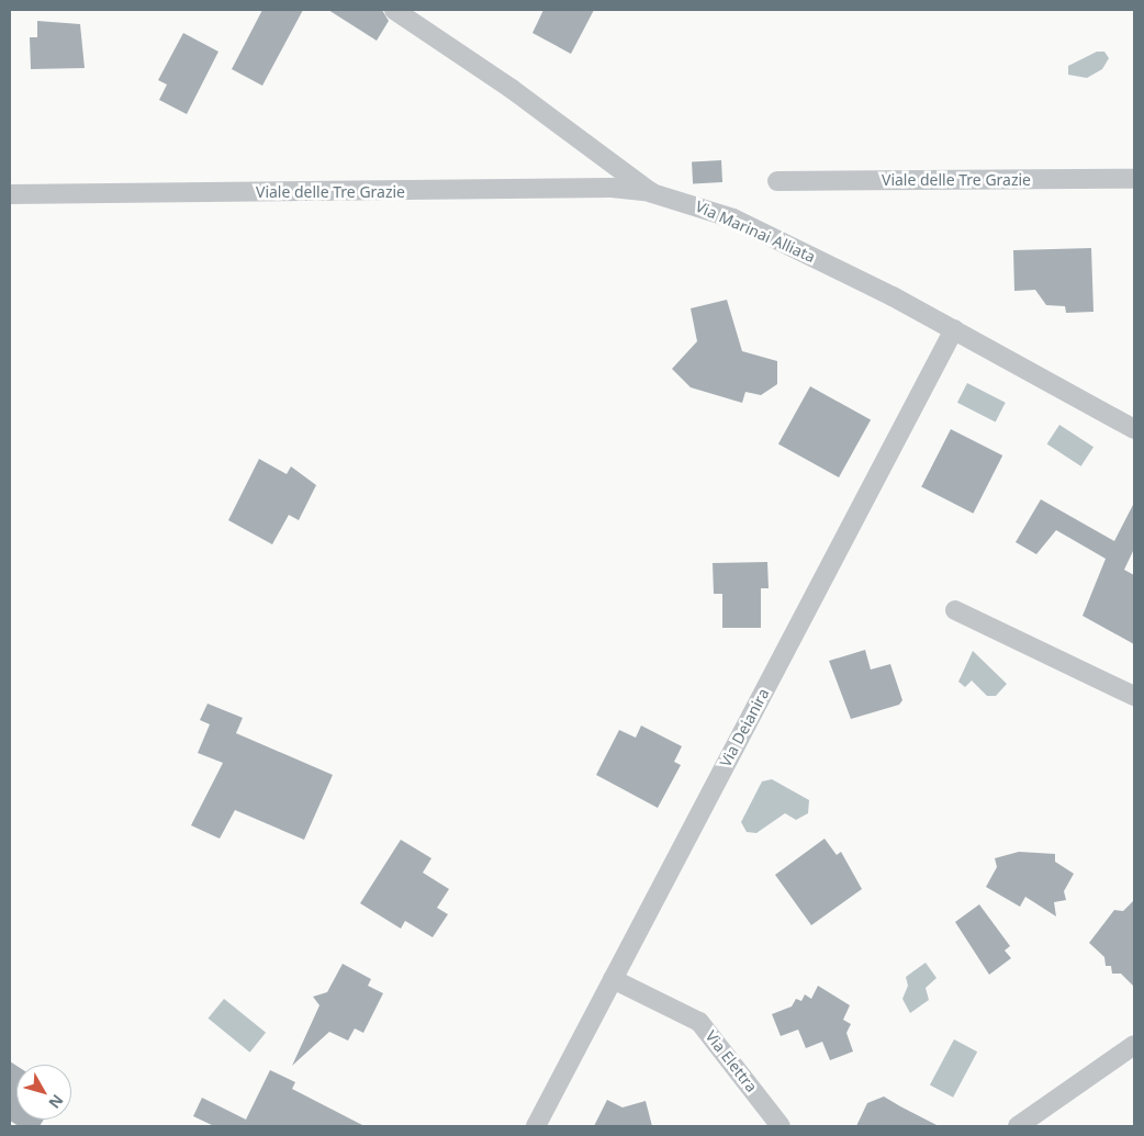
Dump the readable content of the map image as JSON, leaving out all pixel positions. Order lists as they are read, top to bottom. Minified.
{"streets":{"street":["Viale delle Tre Grazie","Via Marinai Alliata","Via Deianira","Via Elettra"]},"crossings":[["Viale delle Tre Grazie","Via Marinai Alliata"],["Via Marinai Alliata","Via Deianira"],["Via Deianira","Via Elettra"]],"north":"bottom right"}
